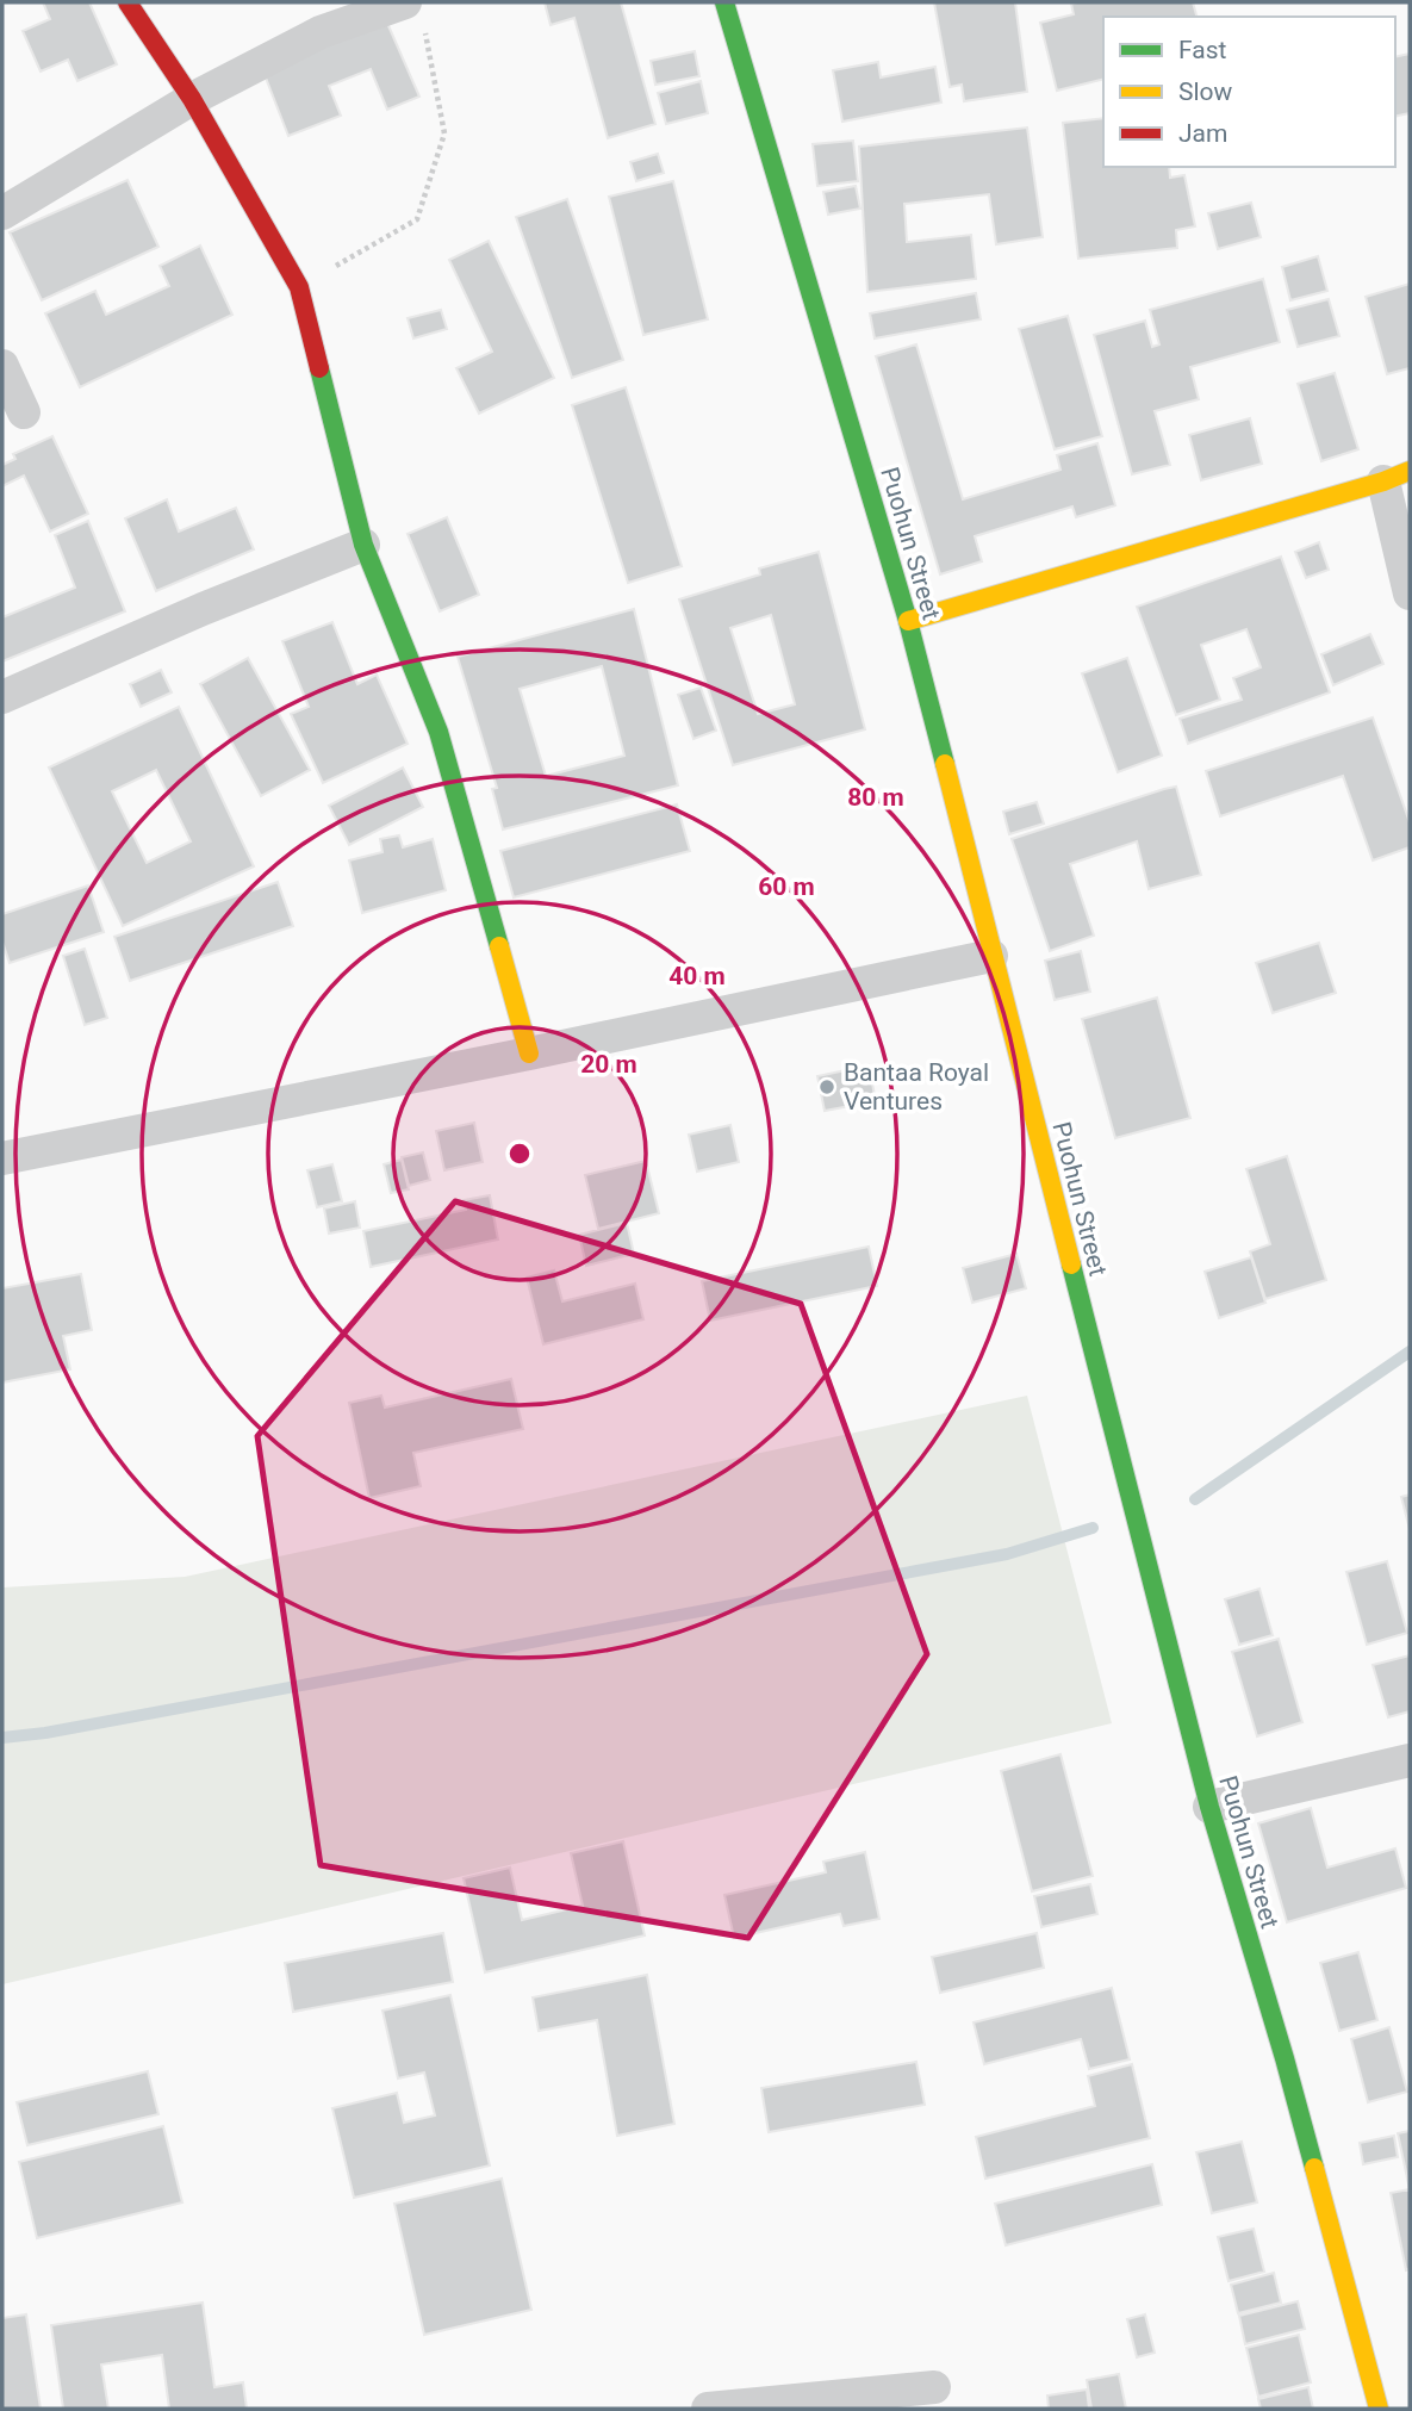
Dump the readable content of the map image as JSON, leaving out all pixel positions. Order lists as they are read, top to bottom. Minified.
{"streets":{"street":["Puohun Street"]},"places":["Bantaa Royal Ventures"],"legend":["Fast","Slow","Jam"],"rings":["80 m","60 m","40 m","20 m"]}
